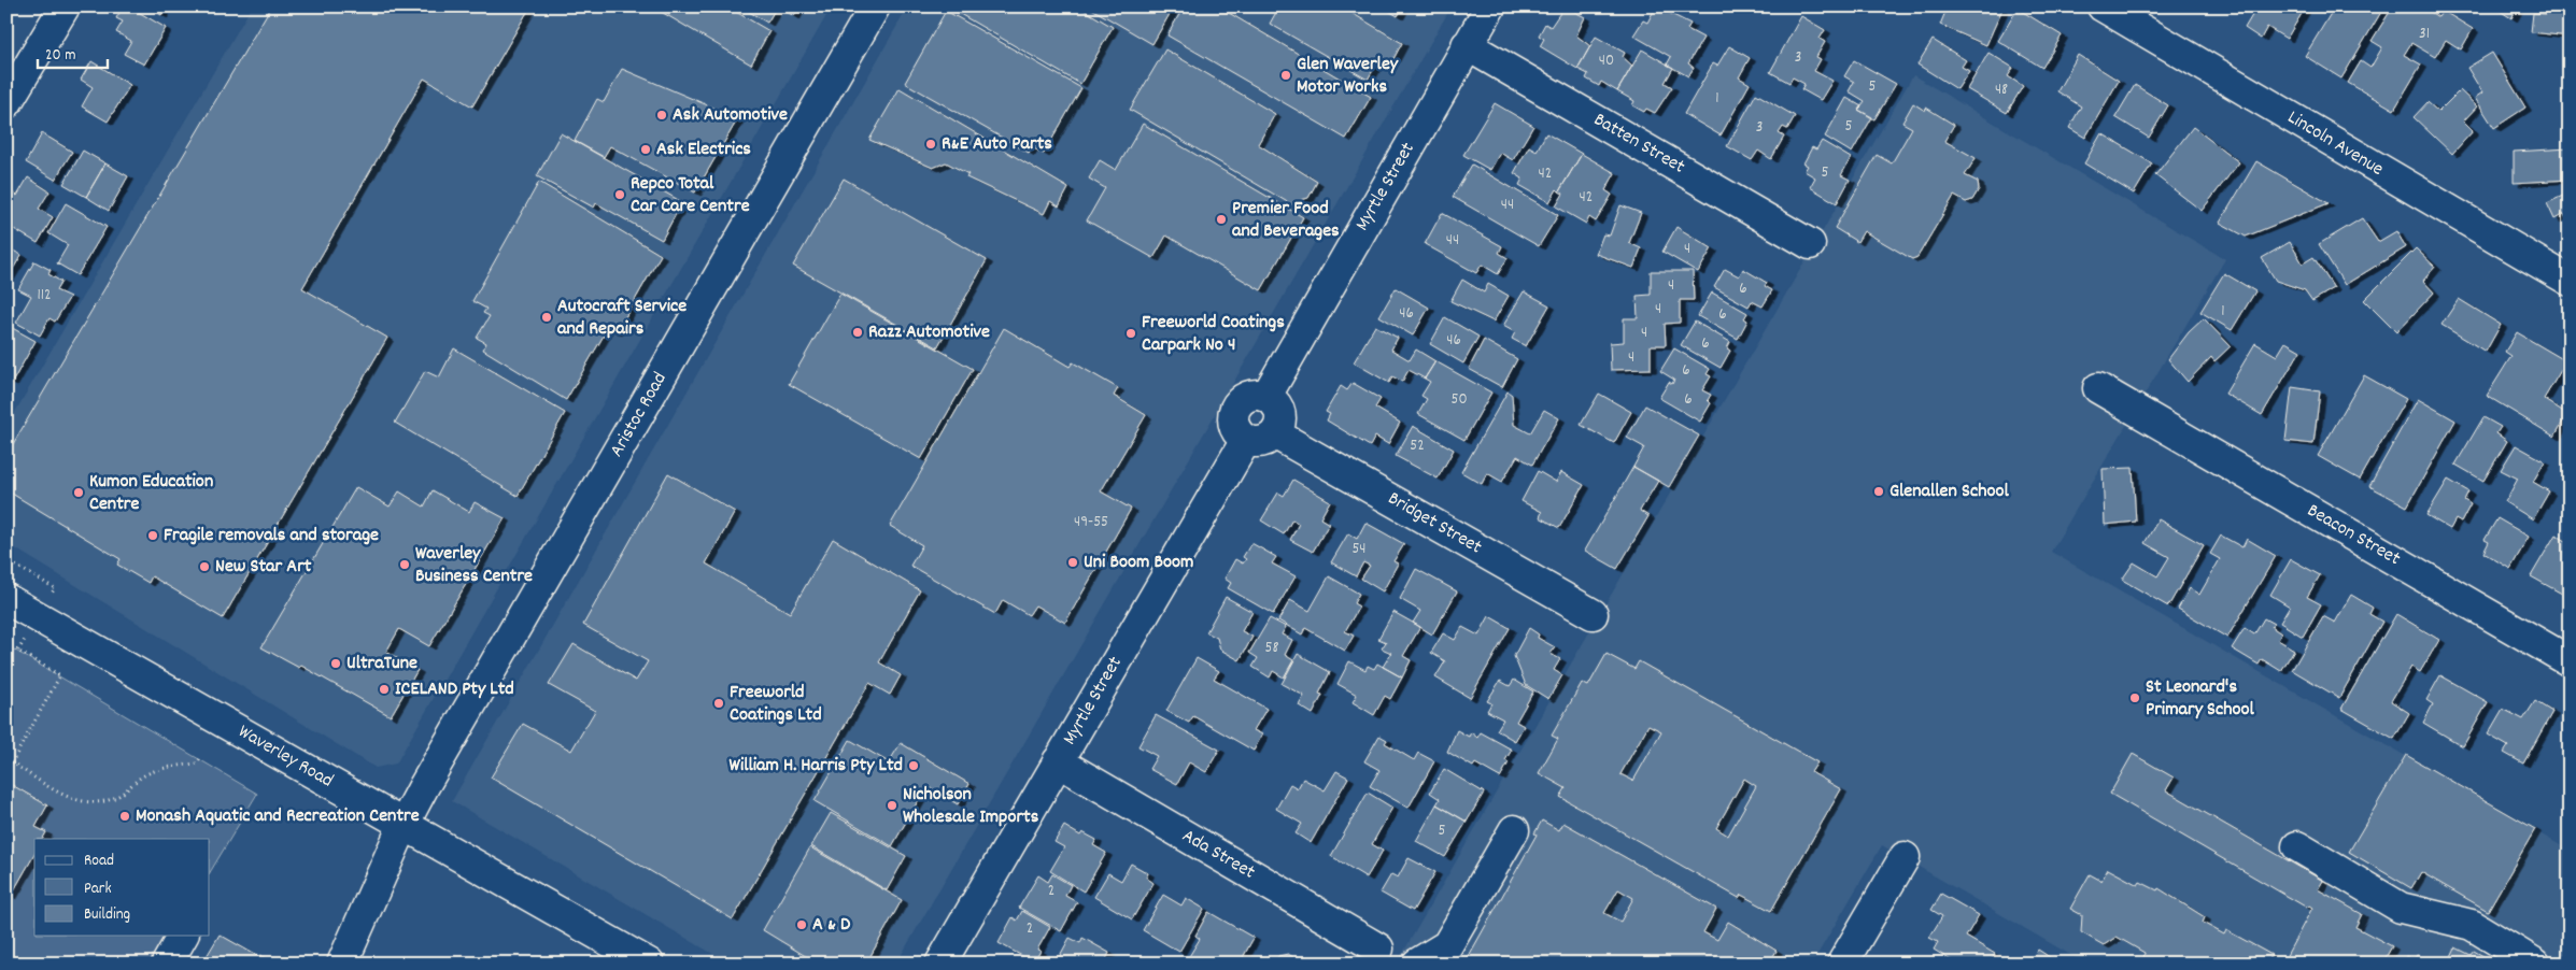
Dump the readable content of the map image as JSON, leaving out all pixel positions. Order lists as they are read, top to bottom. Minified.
{"streets":{"street":["Batten Street","Lincoln Avenue","Myrtle Street","Aristoc Road","Bridget Street","Beacon Street","Waverley Road","Ada Street"]},"crossings":[["Batten Street","Myrtle Street"],["Myrtle Street","Bridget Street"],["Myrtle Street","Ada Street"],["Aristoc Road","Waverley Road"]],"places":["Glen Waverley Motor Works","Ask Automotive","R&E Auto Parts","Ask Electrics","Repco Total Car Care Centre","Premier Food and Beverages","Autocraft Service and Repairs","Razz Automotive","Freeworld Coatings Carpark No 4","Glenallen School","Kumon Education Centre","Fragile removals and storage","Uni Boom Boom","Waverley Business Centre","New Star Art","UltraTune","ICELAND Pty Ltd","St Leonard's Primary School","Freeworld Coatings Ltd","William H. Harris Pty Ltd","Nicholson Wholesale Imports","Monash Aquatic and Recreation Centre","A & D"],"house_numbers":["31","3","40","5","48","1","5","3","5","42","42","44","44","4","4","6","112","4","1","46","6","4","46","6","4","6","50","6","52","49-55","54","58","5","2","2"],"legend":["Road","Park","Building"],"scale_bar":"20 m"}
